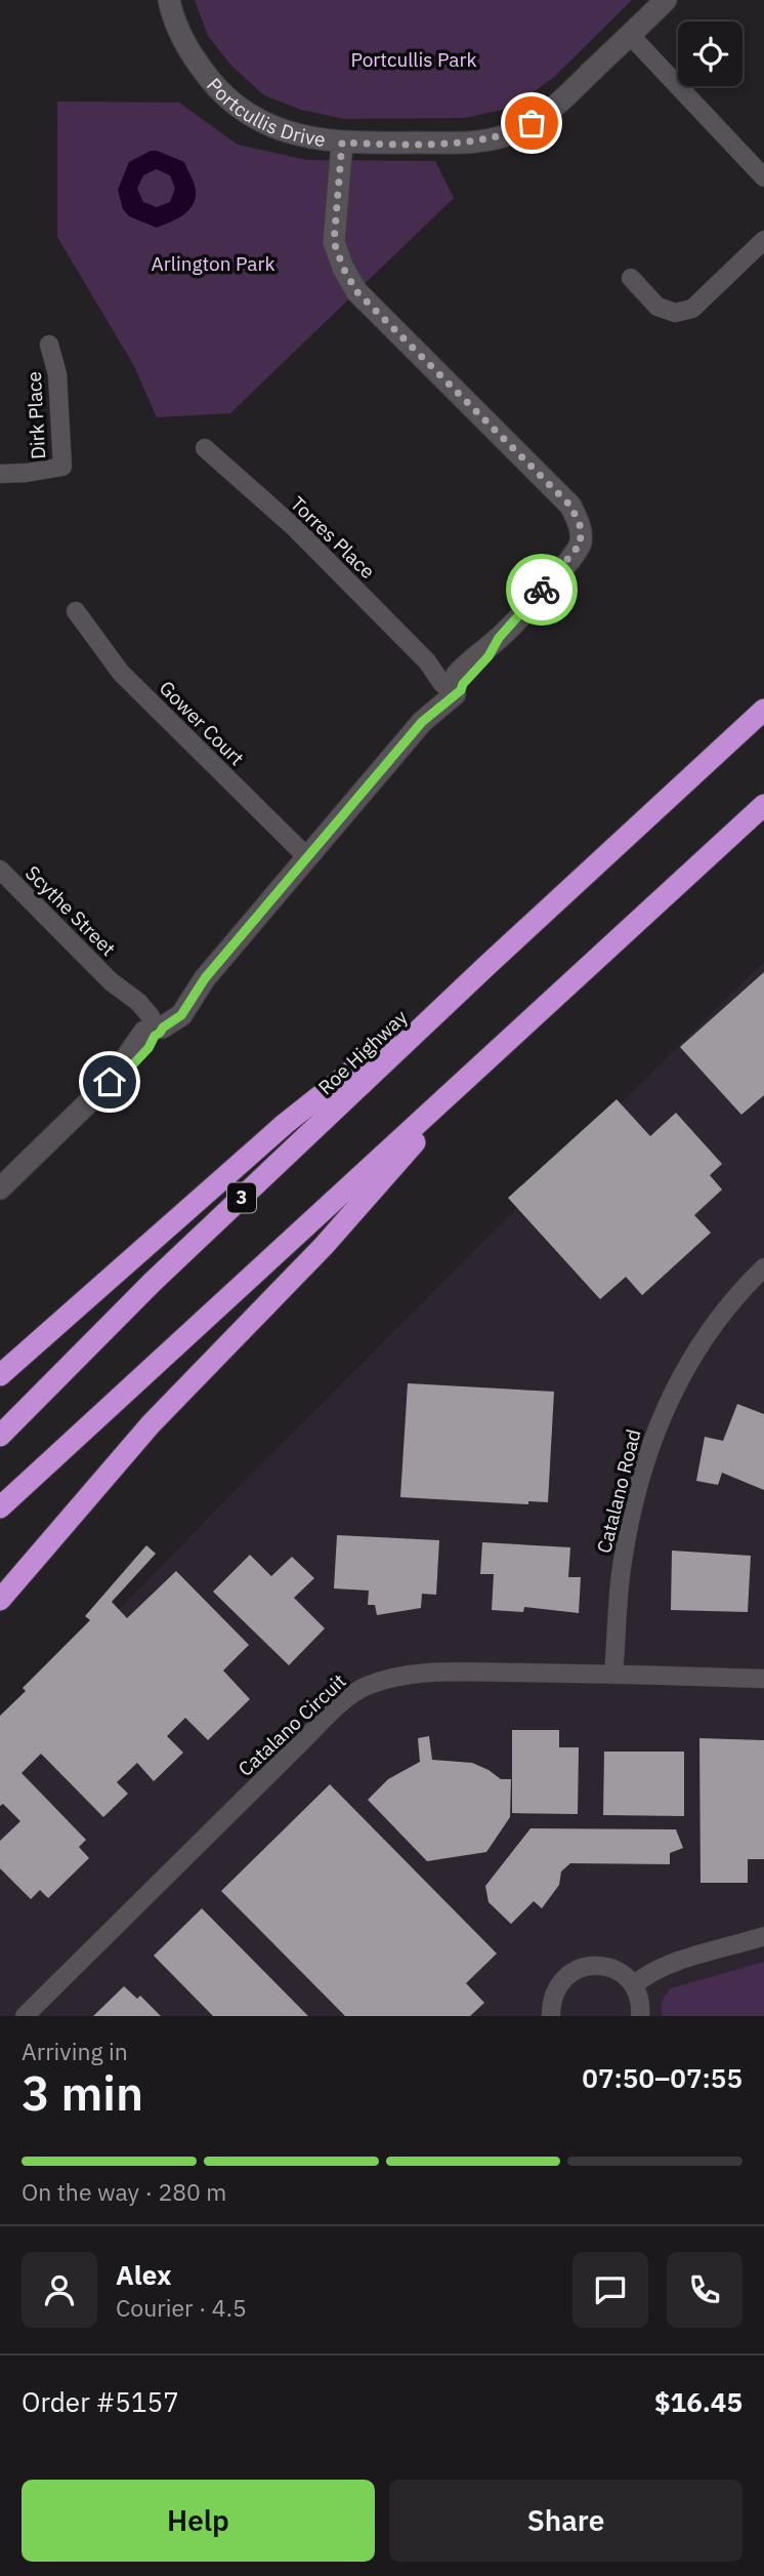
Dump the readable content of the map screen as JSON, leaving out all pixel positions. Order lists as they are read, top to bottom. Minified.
{"streets":{"highway":["Roe Highway","3"],"street":["Portcullis Drive","Dirk Place","Torres Place","Gower Court","Scythe Street","Catalano Road","Catalano Circuit"]},"crossings":[["Catalano Road","Catalano Circuit"]],"parks":["Portcullis Park","Arlington Park"],"page":{"heading":["3 min","Arriving in","07:50–07:55"],"panel":["Alex","Courier · 4.5","Order #5157","$16.45"],"bar":"On the way · 280 m","buttons":["Help","Share"]}}
